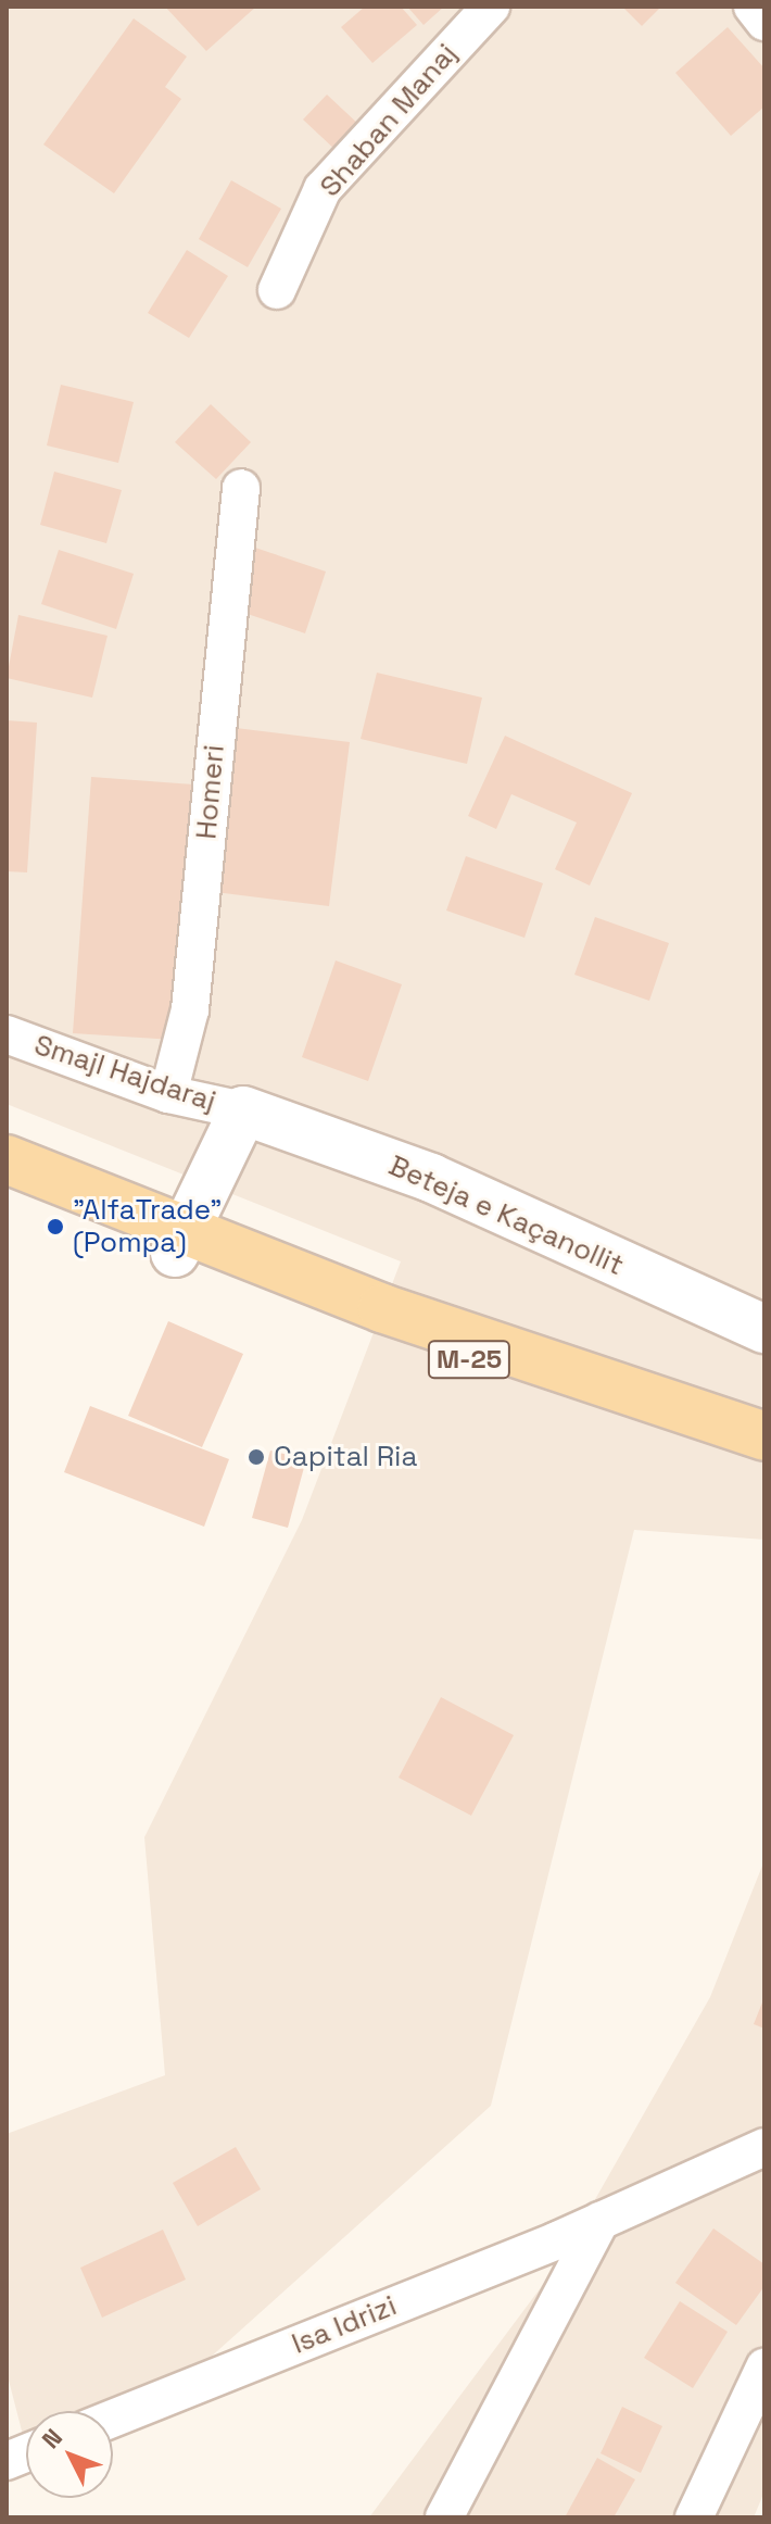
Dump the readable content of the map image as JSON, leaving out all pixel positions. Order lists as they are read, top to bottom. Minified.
{"streets":{"main road":["M-25"],"street":["Shaban Manaj","Homeri","Smajl Hajdaraj","Beteja e Kaçanollit","Isa Idrizi"]},"crossings":[["Homeri","Smajl Hajdaraj"],["Smajl Hajdaraj","Beteja e Kaçanollit"]],"places":["\"AlfaTrade\" (Pompa)","Capital Ria"],"north":"top left"}
